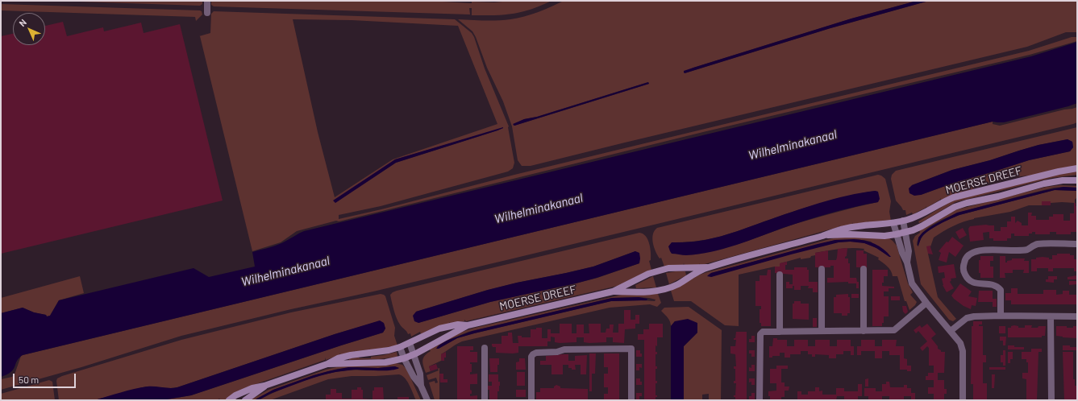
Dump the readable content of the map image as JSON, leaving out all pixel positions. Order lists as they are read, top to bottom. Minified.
{"streets":{"street":["MOERSE DREEF"]},"water":["Wilhelminakanaal"],"scale_bar":"50 m","north":"top left"}
